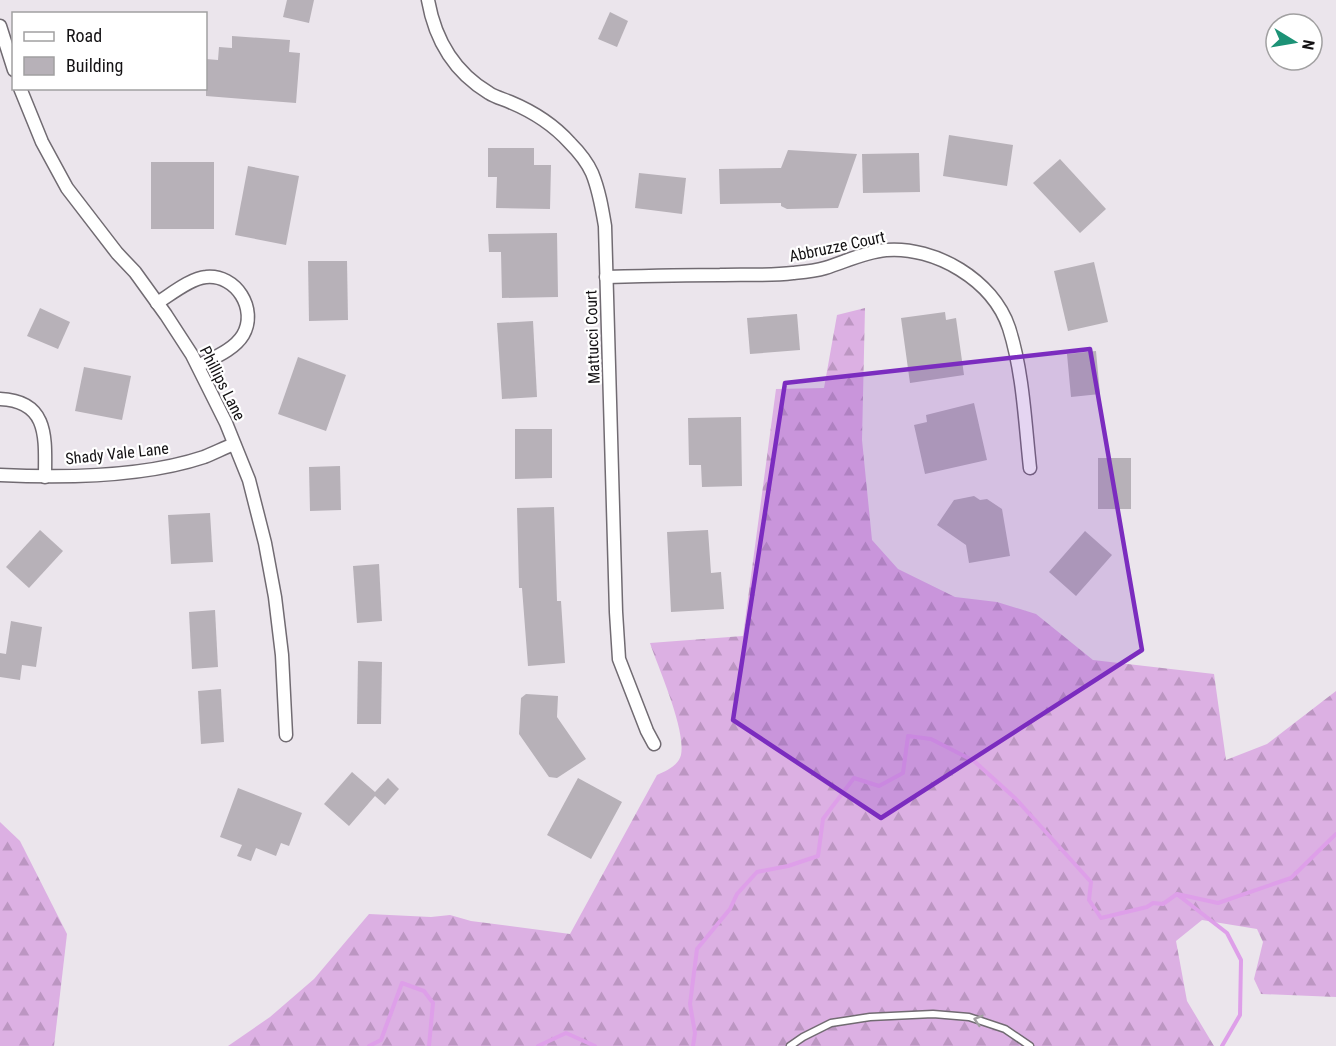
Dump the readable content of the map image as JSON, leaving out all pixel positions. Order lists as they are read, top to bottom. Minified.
{"streets":{"street":["Abbruzze Court","Mattucci Court","Phillips Lane","Shady Vale Lane"]},"crossings":[["Abbruzze Court","Mattucci Court"],["Phillips Lane","Shady Vale Lane"]],"legend":["Road","Building"],"north":"right"}
